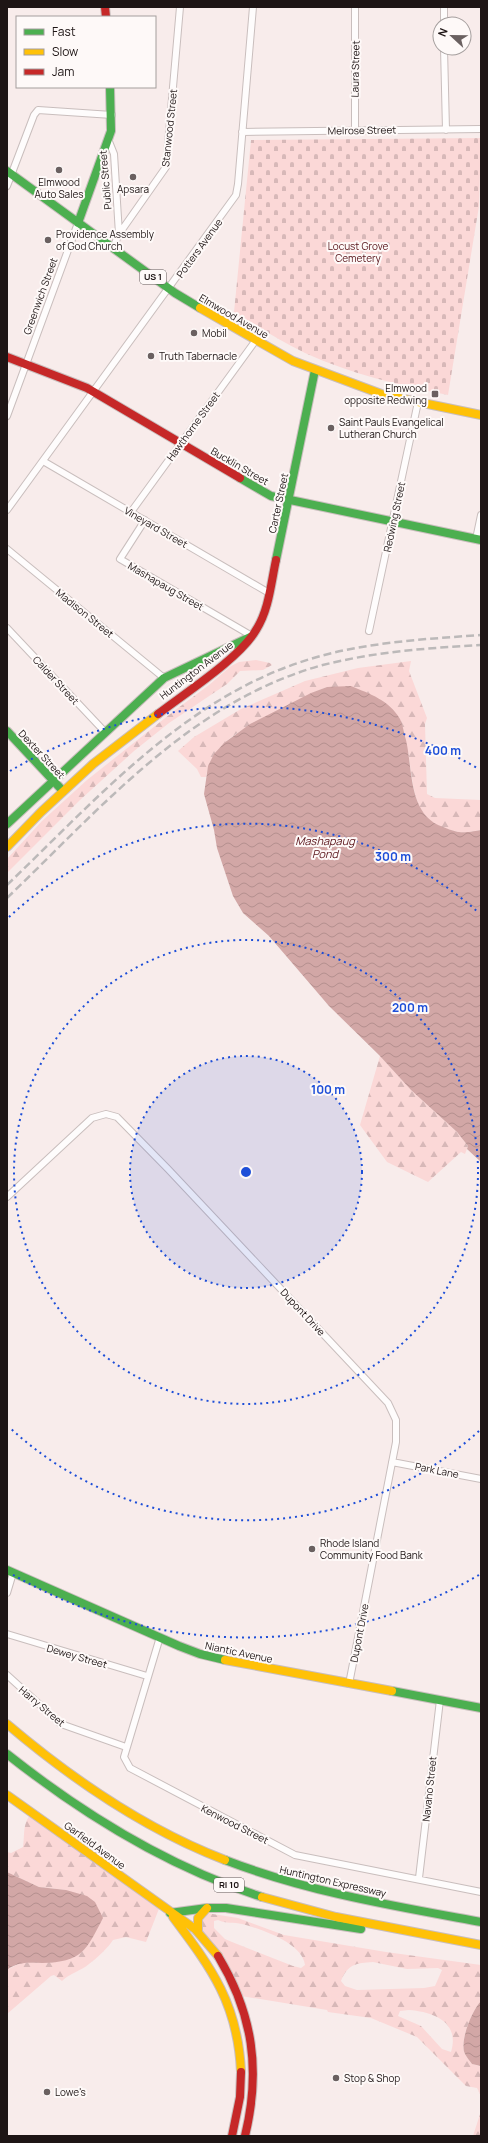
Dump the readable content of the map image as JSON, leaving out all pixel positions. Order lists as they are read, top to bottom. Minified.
{"streets":{"main road":["Public Street","US 1","Greenwich Street","Elmwood Avenue","Bucklin Street","Carter Street","Huntington Avenue","Dexter Street","Niantic Avenue","Garfield Avenue","Huntington Expressway","RI 10"],"street":["Laura Street","Stanwood Street","Melrose Street","Potters Avenue","Hawthorne Street","Redwing Street","Vineyard Street","Mashapaug Street","Madison Street","Calder Street","Dupont Drive","Park Lane","Dewey Street","Harry Street","Navaho Street","Kenwood Street"]},"crossings":[["Laura Street","Melrose Street"],["Stanwood Street","Public Street"],["Melrose Street","Potters Avenue"],["Public Street","Greenwich Street"],["Public Street","Elmwood Avenue"],["Potters Avenue","Elmwood Avenue"],["Potters Avenue","Bucklin Street"],["Potters Avenue","Vineyard Street"],["Greenwich Street","Elmwood Avenue"],["Greenwich Street","Bucklin Street"],["Elmwood Avenue","Hawthorne Street"],["Elmwood Avenue","Carter Street"],["Elmwood Avenue","Redwing Street"],["Hawthorne Street","Bucklin Street"],["Hawthorne Street","Vineyard Street"],["Bucklin Street","Carter Street"],["Bucklin Street","Redwing Street"],["Carter Street","Vineyard Street"],["Carter Street","Mashapaug Street"],["Carter Street","Huntington Avenue"],["Vineyard Street","Mashapaug Street"],["Mashapaug Street","Huntington Avenue"],["Madison Street","Huntington Avenue"],["Huntington Avenue","Calder Street"],["Huntington Avenue","Dexter Street"],["Dupont Drive","Park Lane"],["Dupont Drive","Niantic Avenue"],["Niantic Avenue","Navaho Street"],["Niantic Avenue","Kenwood Street"],["Dewey Street","Kenwood Street"],["Harry Street","Kenwood Street"],["Navaho Street","Kenwood Street"]],"water":["Mashapaug Pond"],"parks":["Locust Grove Cemetery"],"places":{"other":["Elmwood Auto Sales","Apsara","Providence Assembly of God Church","Mobil","Truth Tabernacle","Saint Pauls Evangelical Lutheran Church","Rhode Island Community Food Bank","Stop & Shop","Lowe's"],"transit":["Elmwood opposite Redwing"]},"legend":["Fast","Slow","Jam"],"north":"left","rings":["400 m","300 m","200 m","100 m"]}
